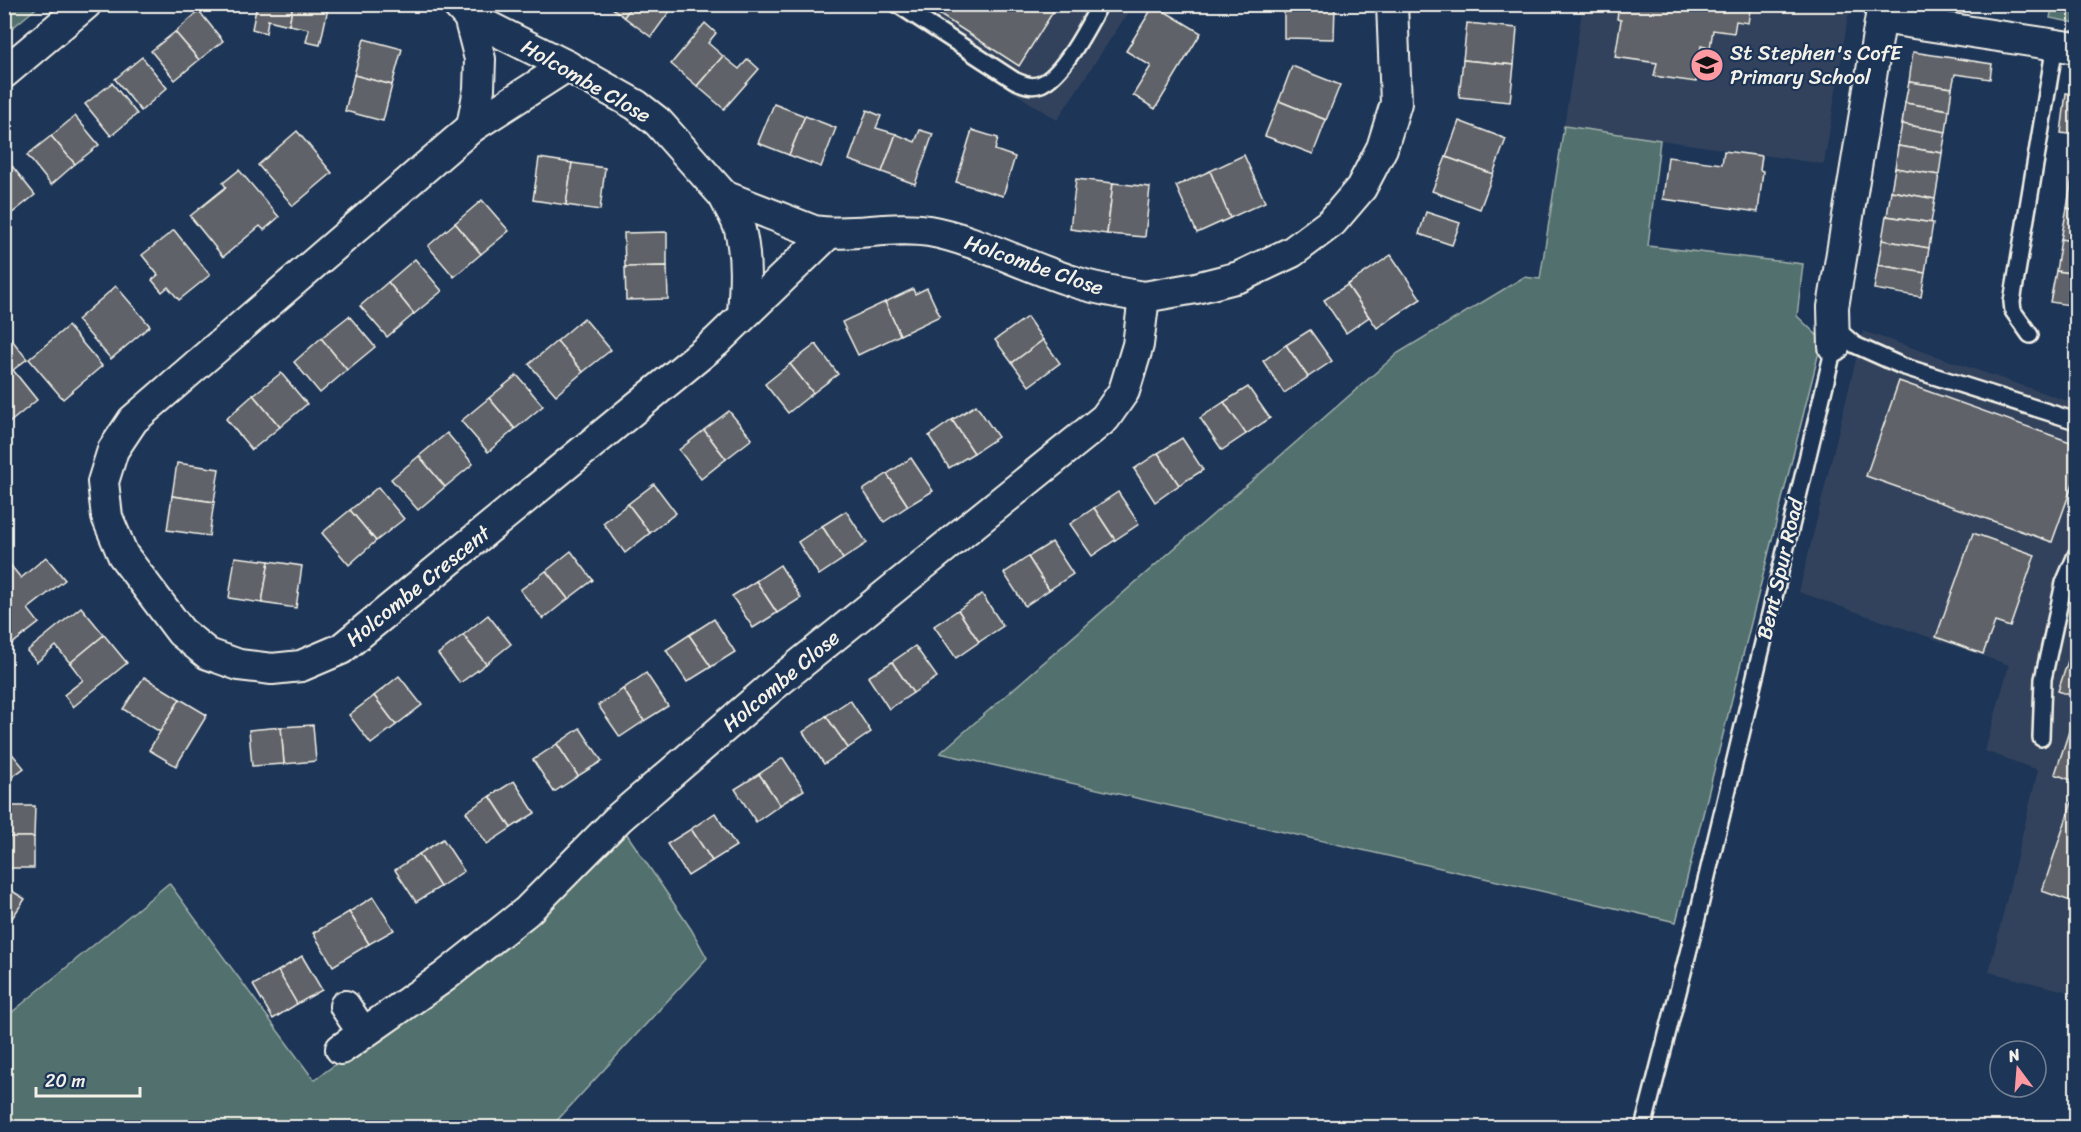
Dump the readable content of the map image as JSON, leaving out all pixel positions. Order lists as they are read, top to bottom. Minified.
{"streets":{"street":["Holcombe Close","Bent Spur Road","Holcombe Crescent"]},"crossings":[["Holcombe Close","Holcombe Crescent"]],"places":{"school or university":["St Stephen's CofE Primary School"]},"scale_bar":"20 m","north":"top"}
